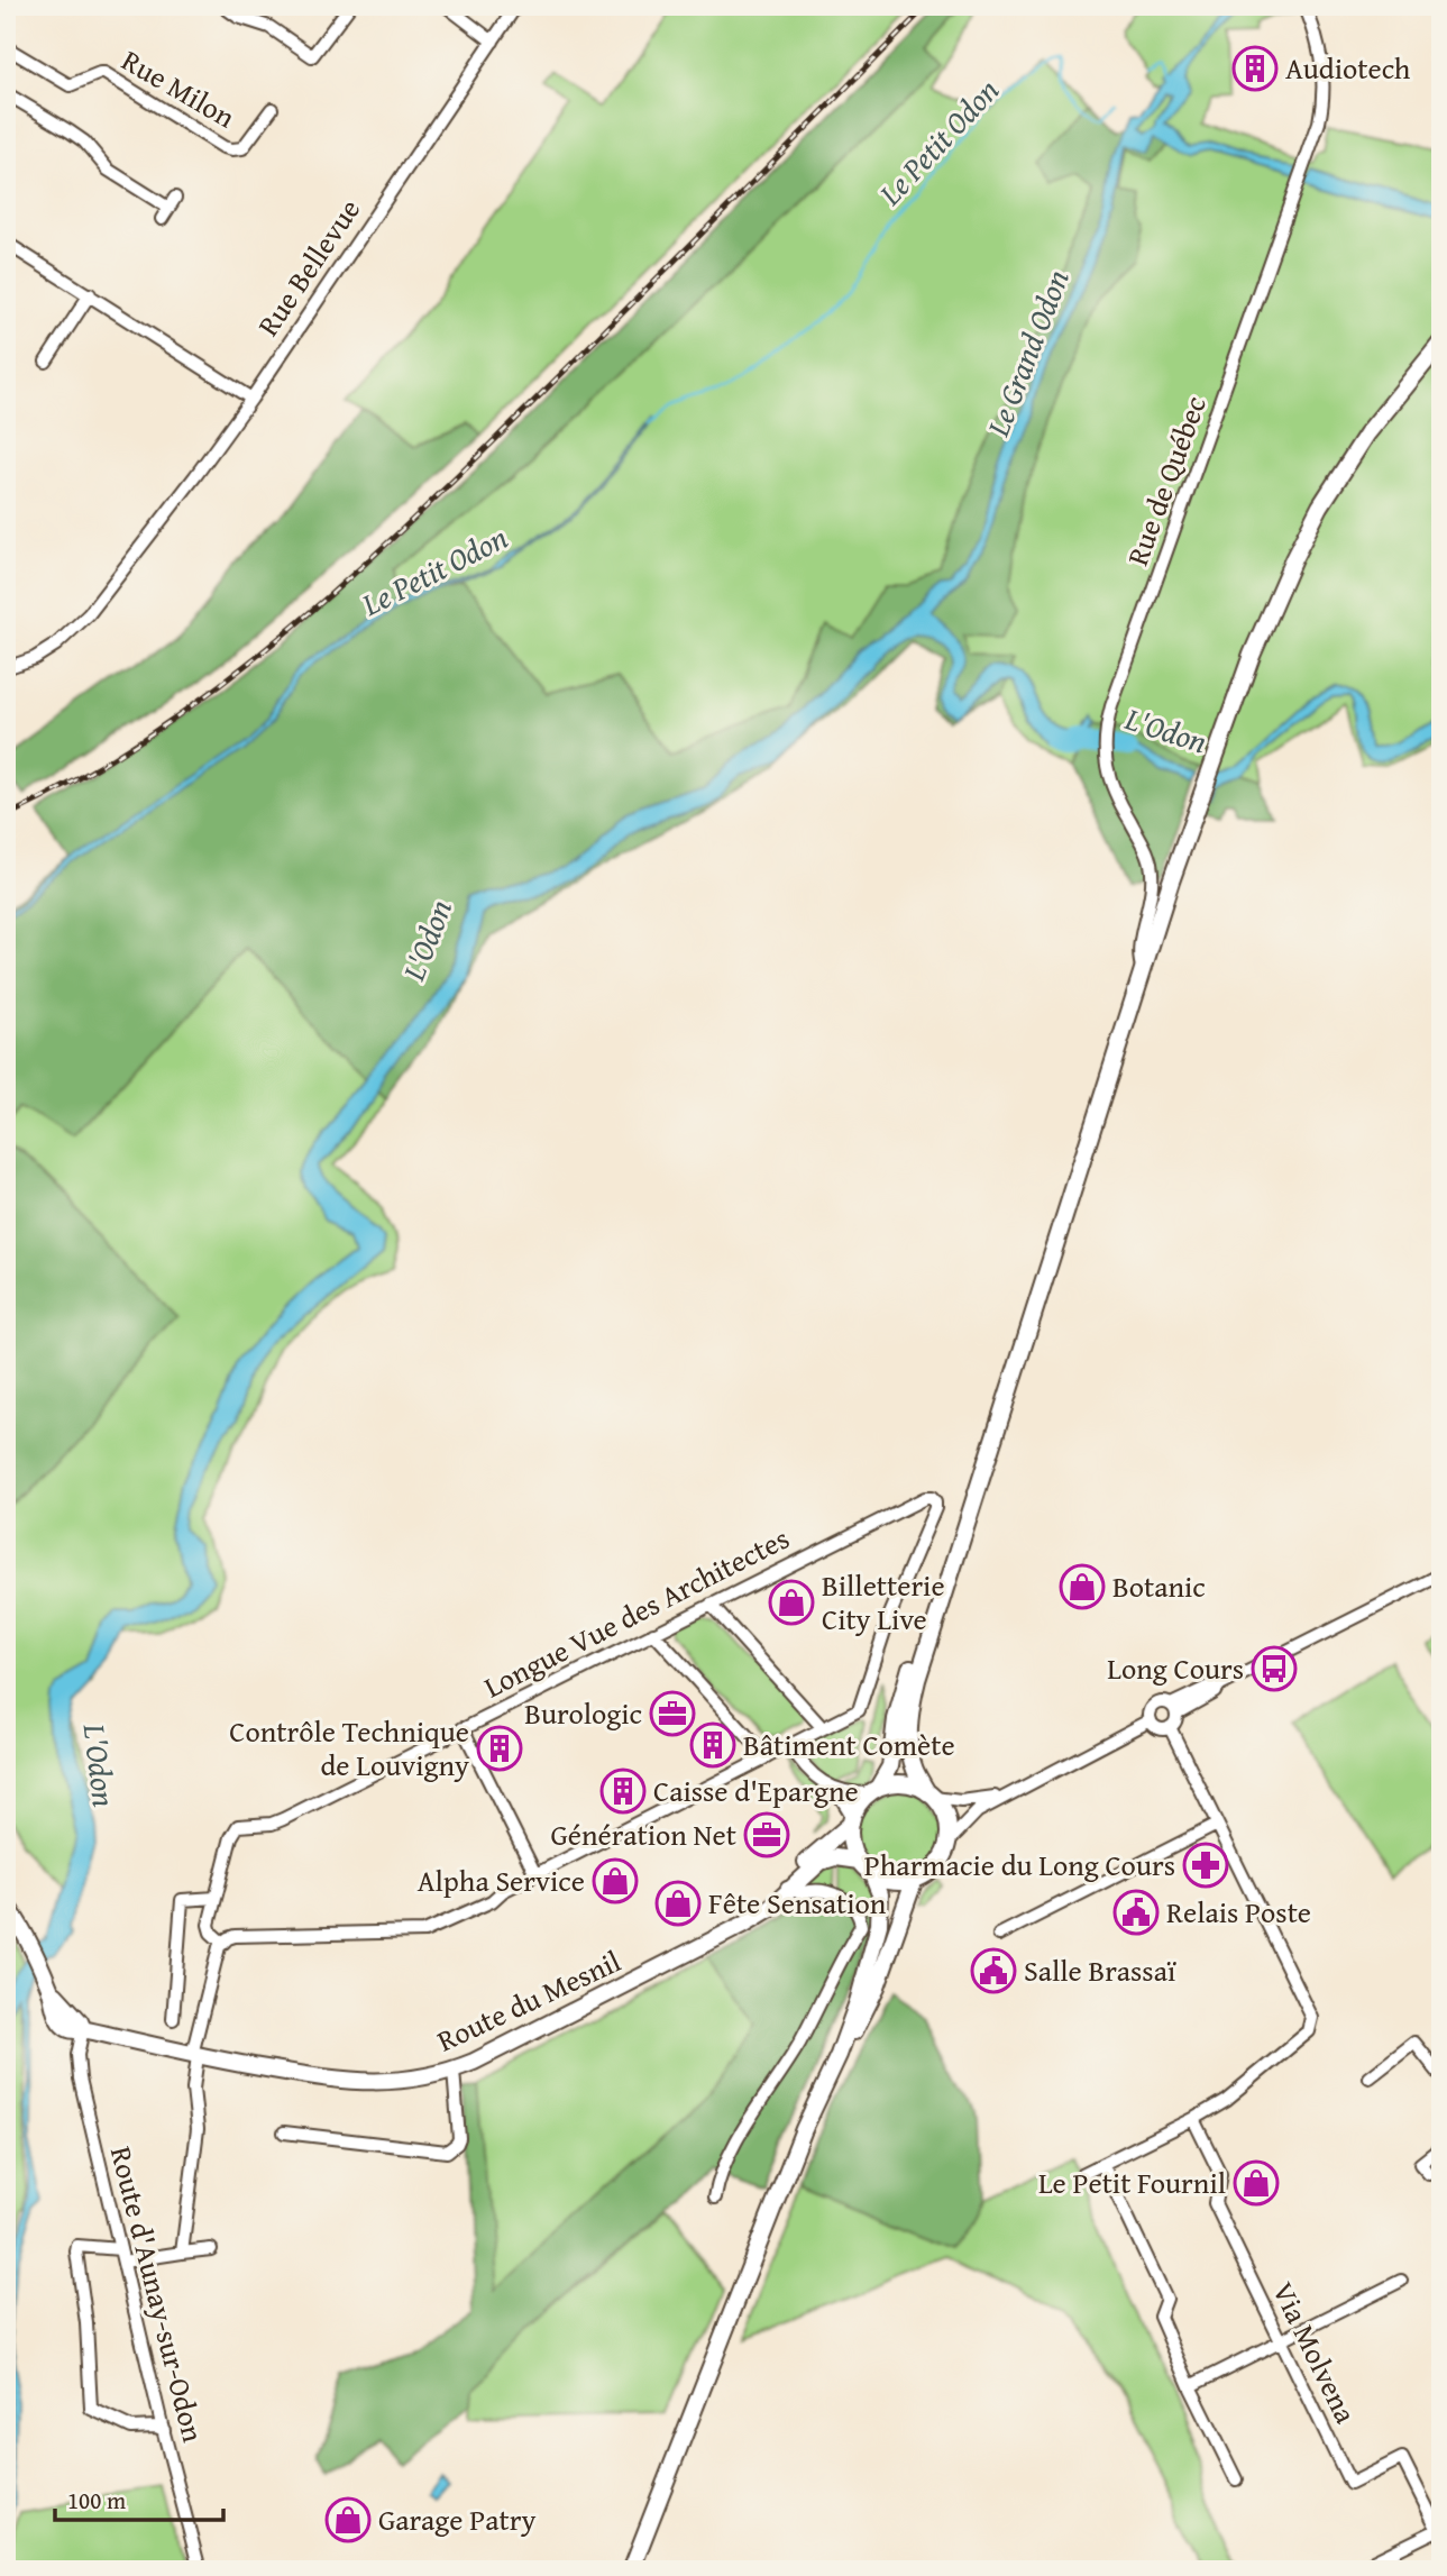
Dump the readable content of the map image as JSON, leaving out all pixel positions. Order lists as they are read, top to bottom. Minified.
{"streets":{"main road":["Route du Mesnil"],"street":["Rue Milon","Rue Bellevue","Rue de Québec","Longue Vue des Architectes","Route d'Aunay-sur-Odon","Via Molvena"]},"crossings":[["Route du Mesnil","Route d'Aunay-sur-Odon"]],"water":["Le Petit Odon","Le Grand Odon","L'Odon"],"places":{"building":["Audiotech","Bâtiment Comète","Contrôle Technique de Louvigny","Caisse d'Epargne"],"shop":["Botanic","Billetterie City Live","Alpha Service","Fête Sensation","Le Petit Fournil","Garage Patry"],"bus stop":["Long Cours"],"office":["Burologic","Génération Net"],"pharmacy":["Pharmacie du Long Cours"],"public building":["Relais Poste","Salle Brassaï"]},"scale_bar":"100 m"}
